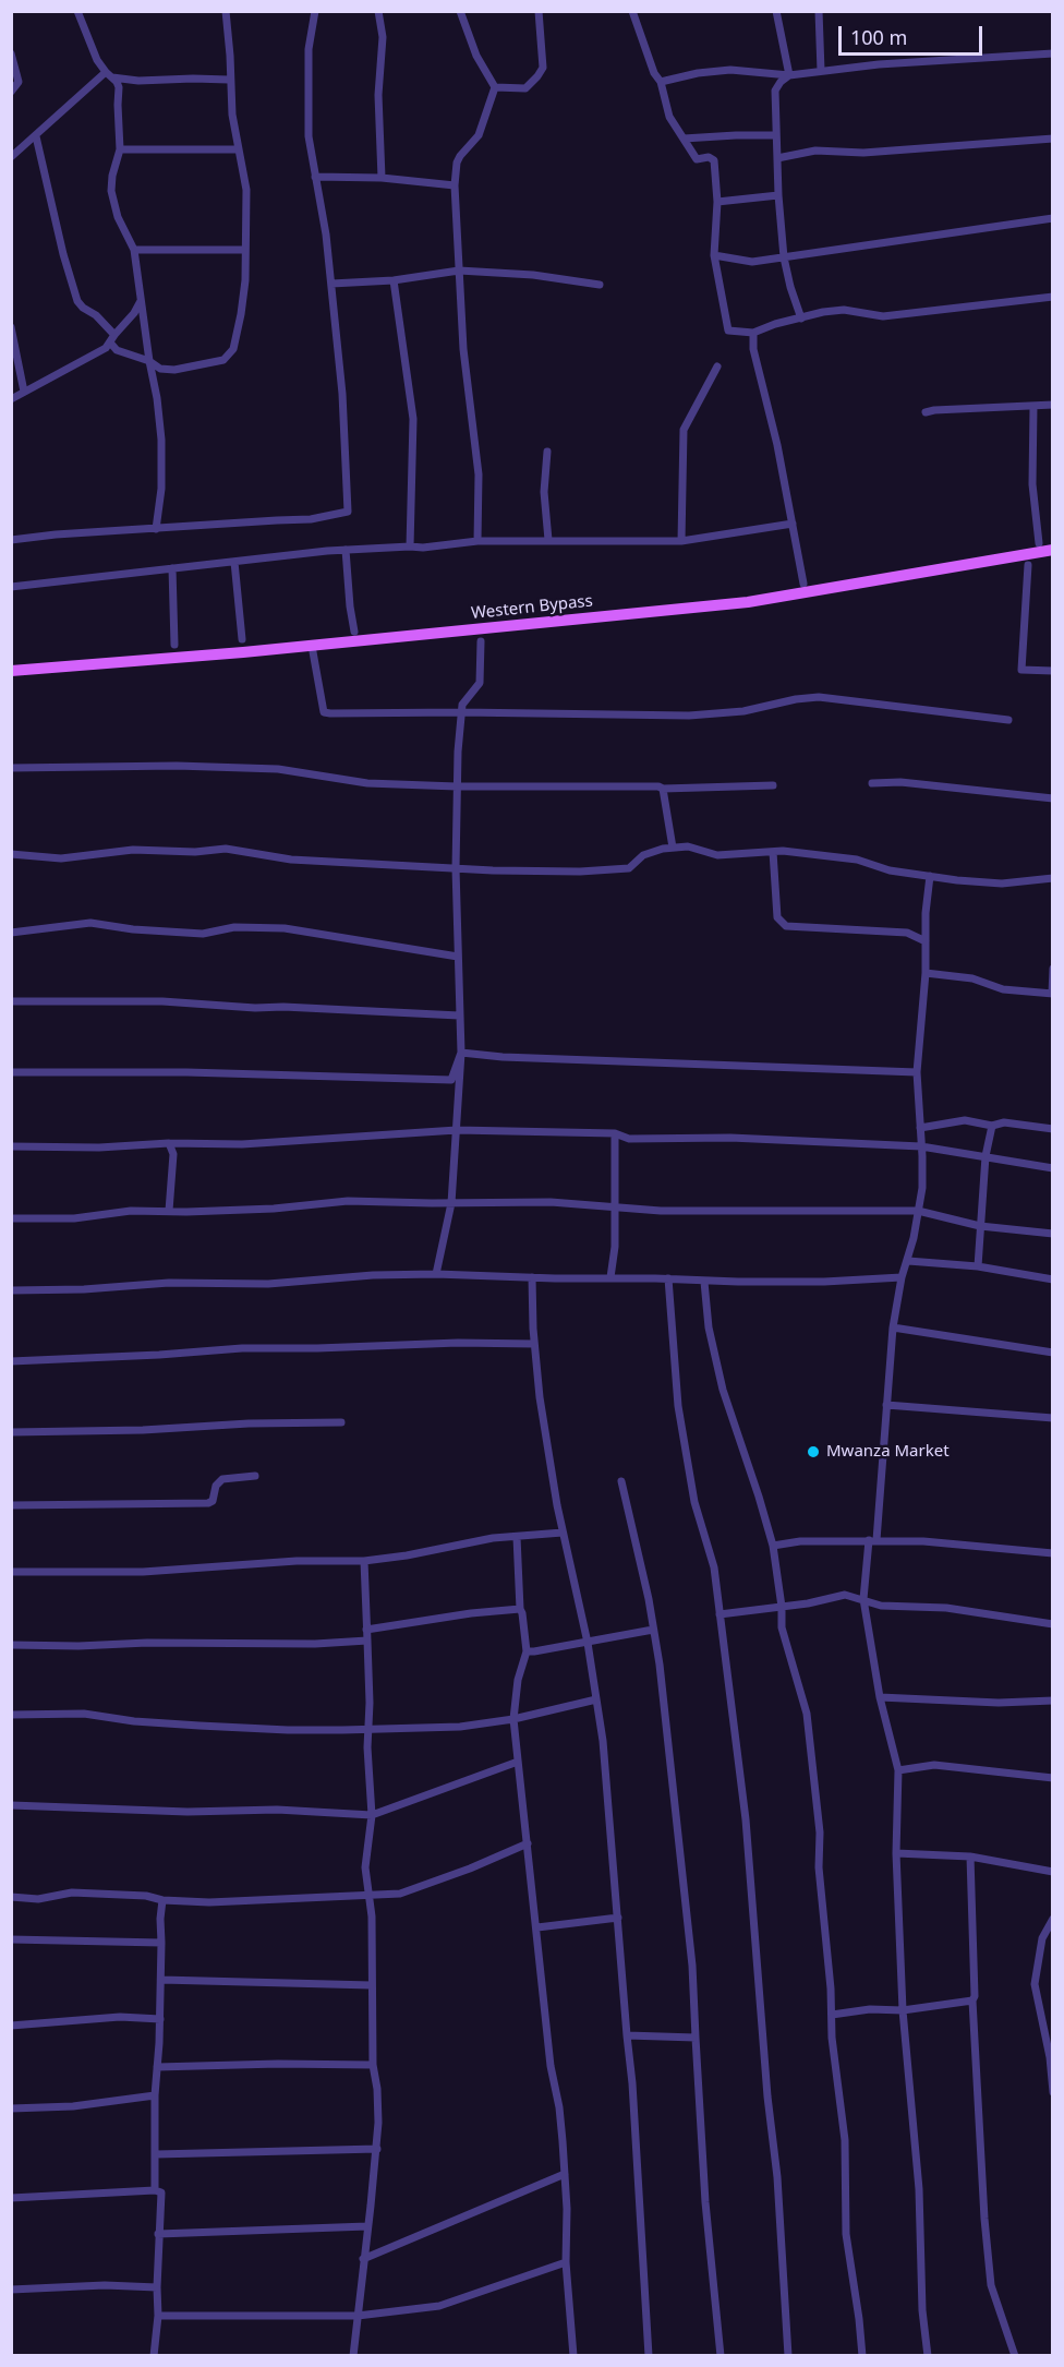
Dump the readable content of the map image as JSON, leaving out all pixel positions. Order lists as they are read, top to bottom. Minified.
{"streets":{"main road":["Western Bypass"]},"places":["Mwanza Market"],"scale_bar":"100 m"}
